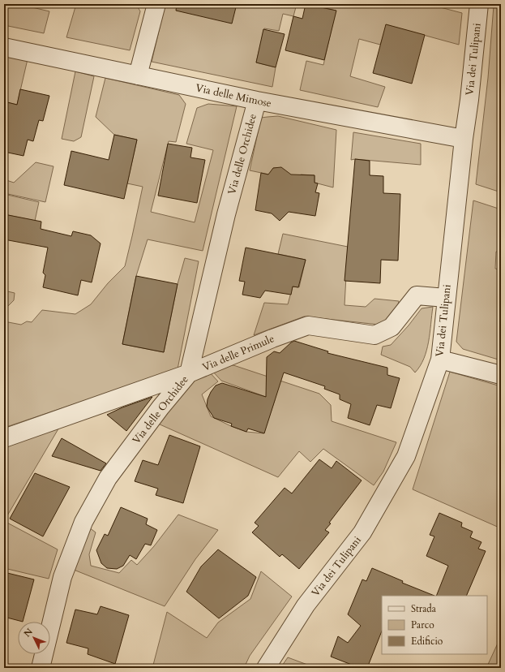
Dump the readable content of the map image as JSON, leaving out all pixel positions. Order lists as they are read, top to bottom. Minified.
{"streets":{"street":["Via dei Tulipani","Via delle Mimose","Via delle Orchidee","Via delle Primule"]},"crossings":[["Via dei Tulipani","Via delle Mimose"],["Via dei Tulipani","Via delle Primule"],["Via delle Mimose","Via delle Orchidee"],["Via delle Orchidee","Via delle Primule"]],"legend":["Strada","Parco","Edificio"],"north":"top left"}
